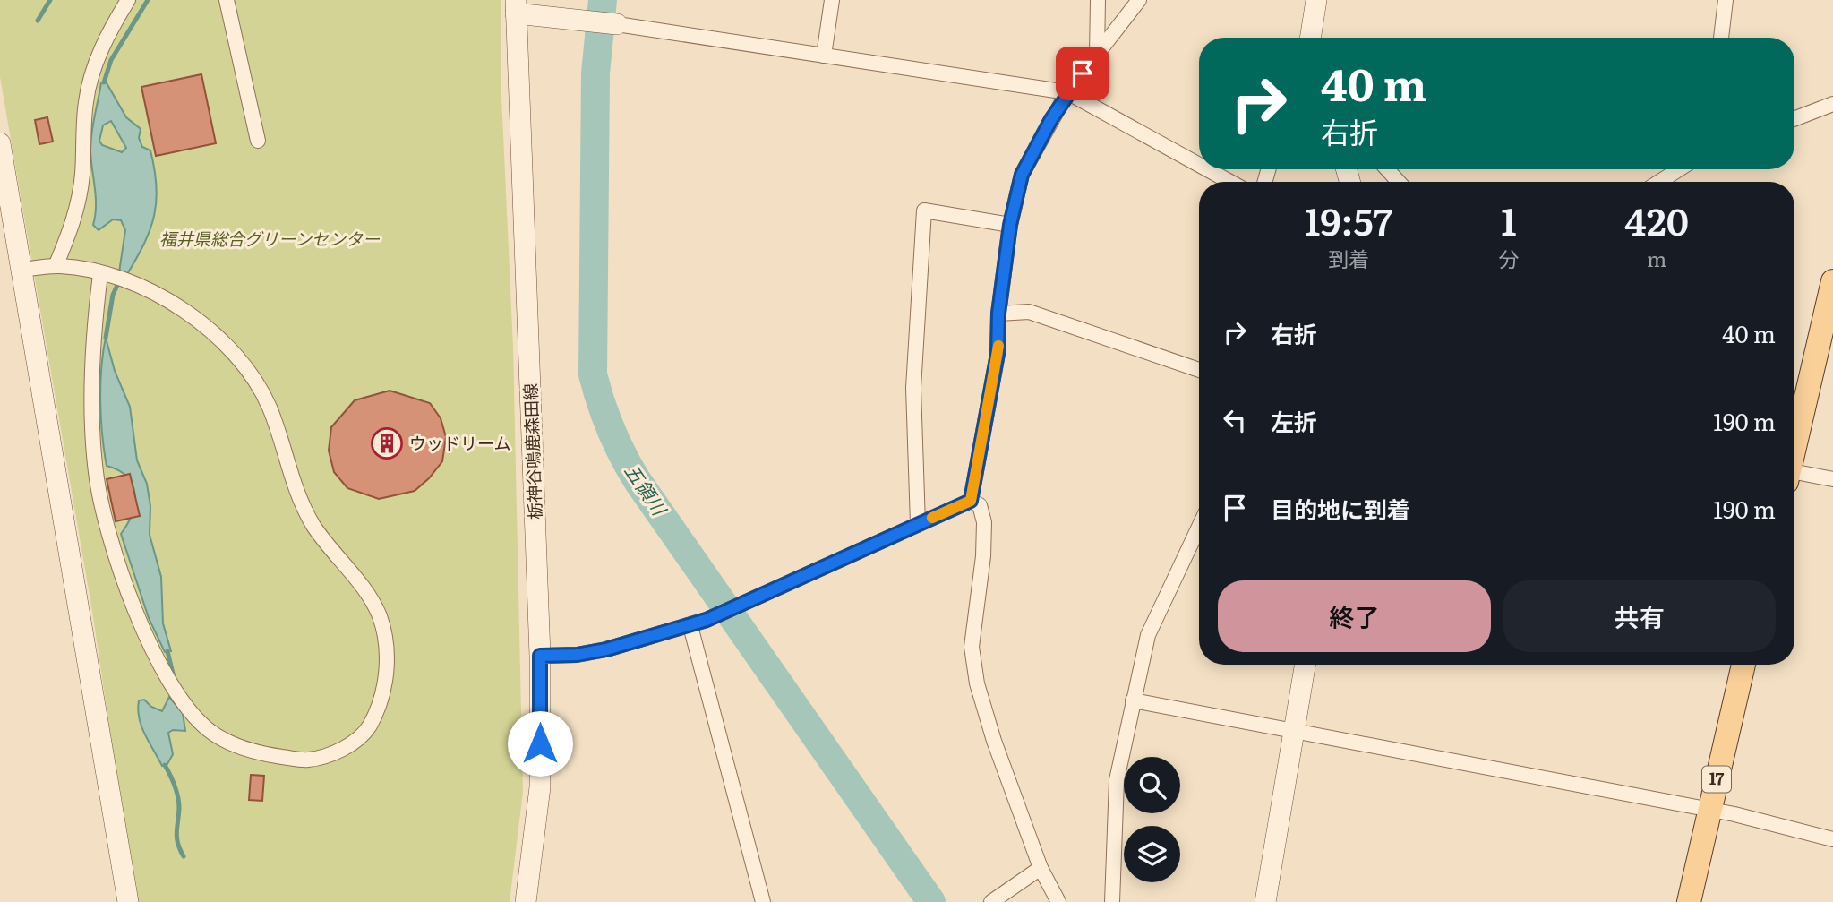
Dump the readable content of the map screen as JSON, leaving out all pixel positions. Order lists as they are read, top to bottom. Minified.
{"streets":{"main road":["17"],"street":["栃神谷鳴鹿森田線"]},"water":["五領川"],"parks":["福井県総合グリーンセンター"],"places":{"building":["ウッドリーム"]},"page":{"turn":["40 m","右折"],"eta":["19:57","到着","1","分","420","m"],"list":[{"name":"右折","value":"40 m"},{"name":"左折","value":"190 m"},{"name":"目的地に到着","value":"190 m"}],"buttons":["終了","共有"]}}
